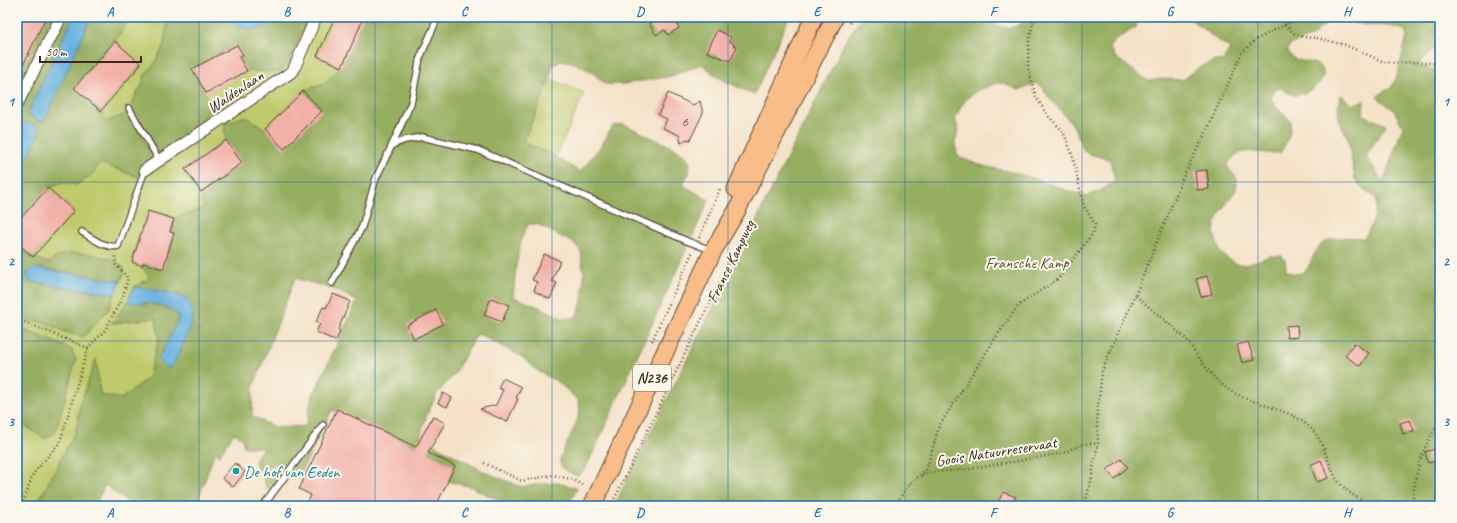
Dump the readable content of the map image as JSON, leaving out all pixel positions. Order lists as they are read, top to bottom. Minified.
{"streets":{"main road":["Franse Kampweg","N236"],"street":["Waldenlaan"],"path":["Goois Natuurreservaat"]},"parks":["Fransche Kamp"],"places":["De hof van Eeden"],"house_numbers":["6"],"scale_bar":"50 m","grid":{"columns":["A","B","C","D","E","F","G","H"],"rows":["1","2","3"]}}
